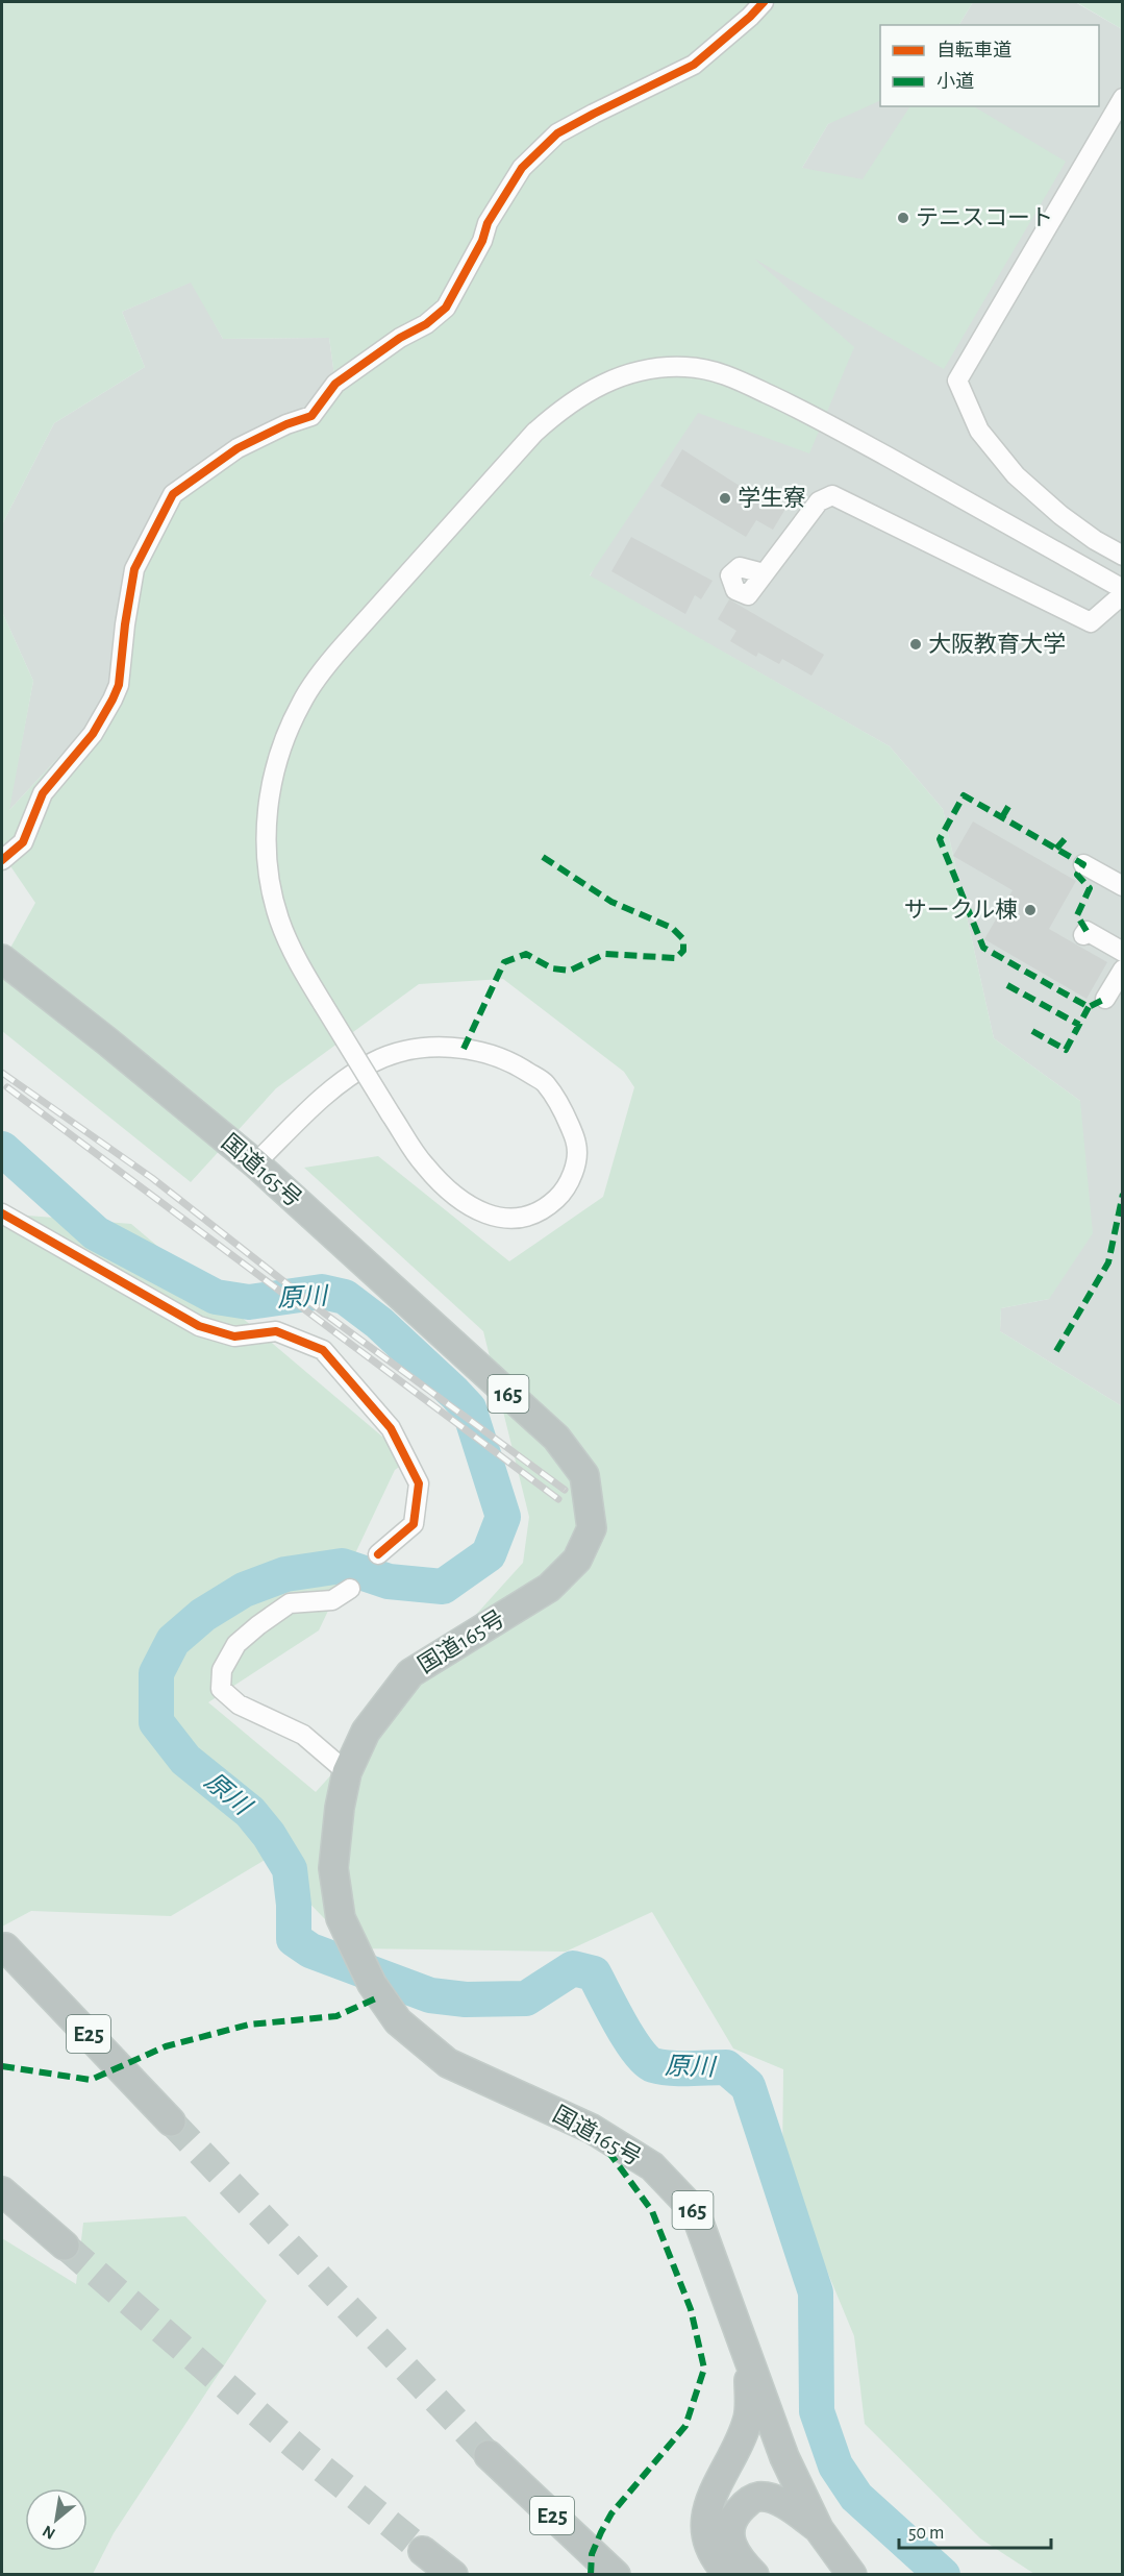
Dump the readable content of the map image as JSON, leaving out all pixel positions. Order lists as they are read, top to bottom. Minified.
{"streets":{"highway":["国道165号","165","E25"]},"water":["原川"],"places":["テニスコート","学生寮","大阪教育大学","サークル棟"],"legend":["自転車道","小道"],"scale_bar":"50 m","north":"bottom left"}
